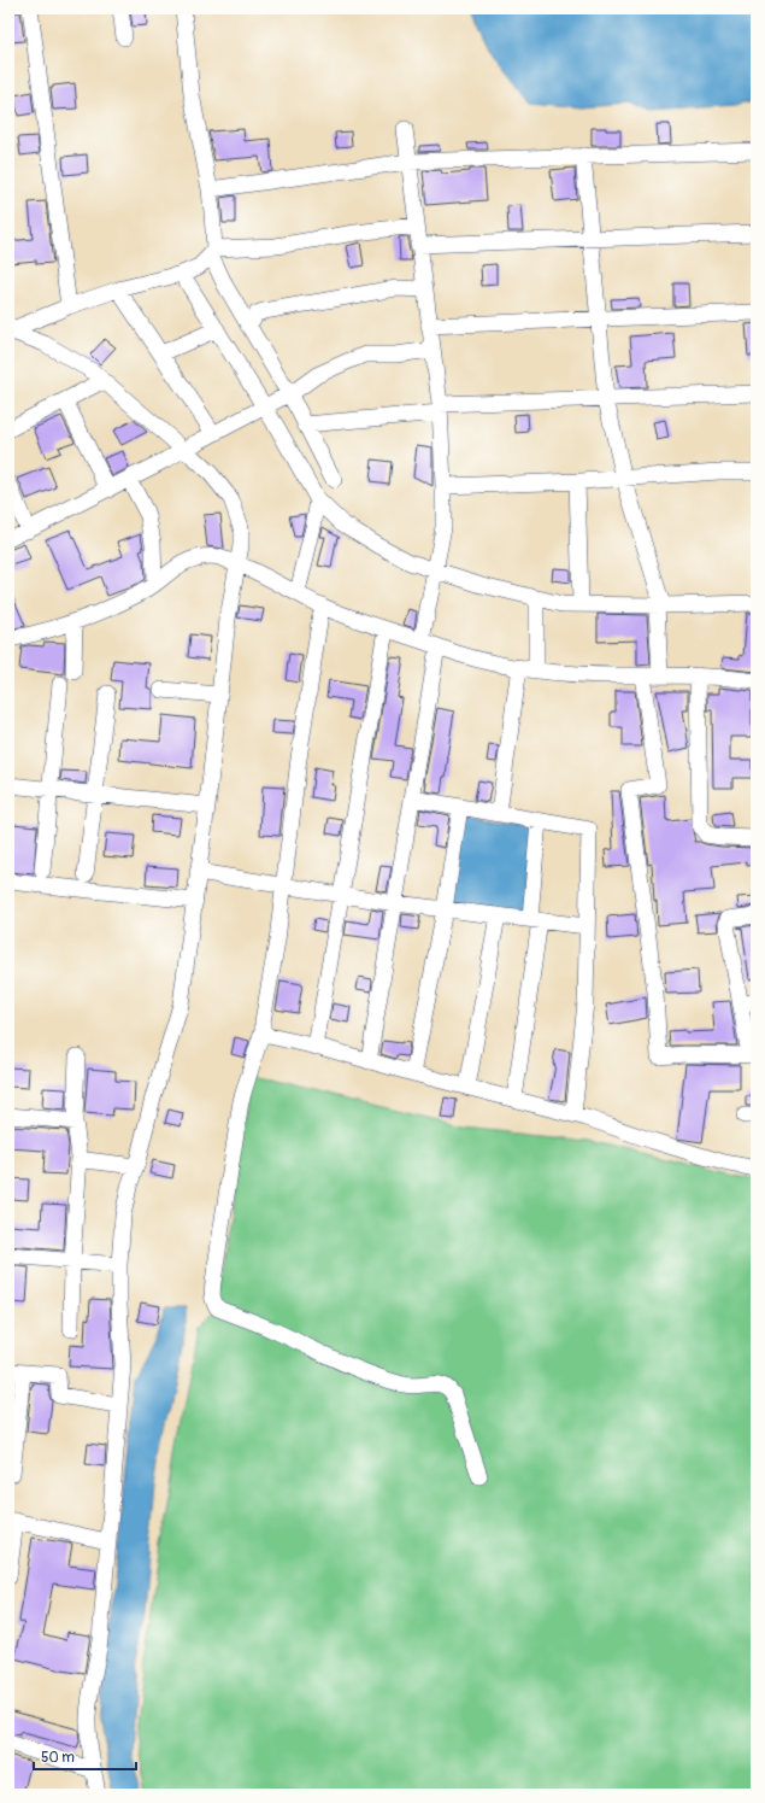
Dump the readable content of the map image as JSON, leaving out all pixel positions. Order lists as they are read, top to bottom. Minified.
{"scale_bar":"50 m"}
